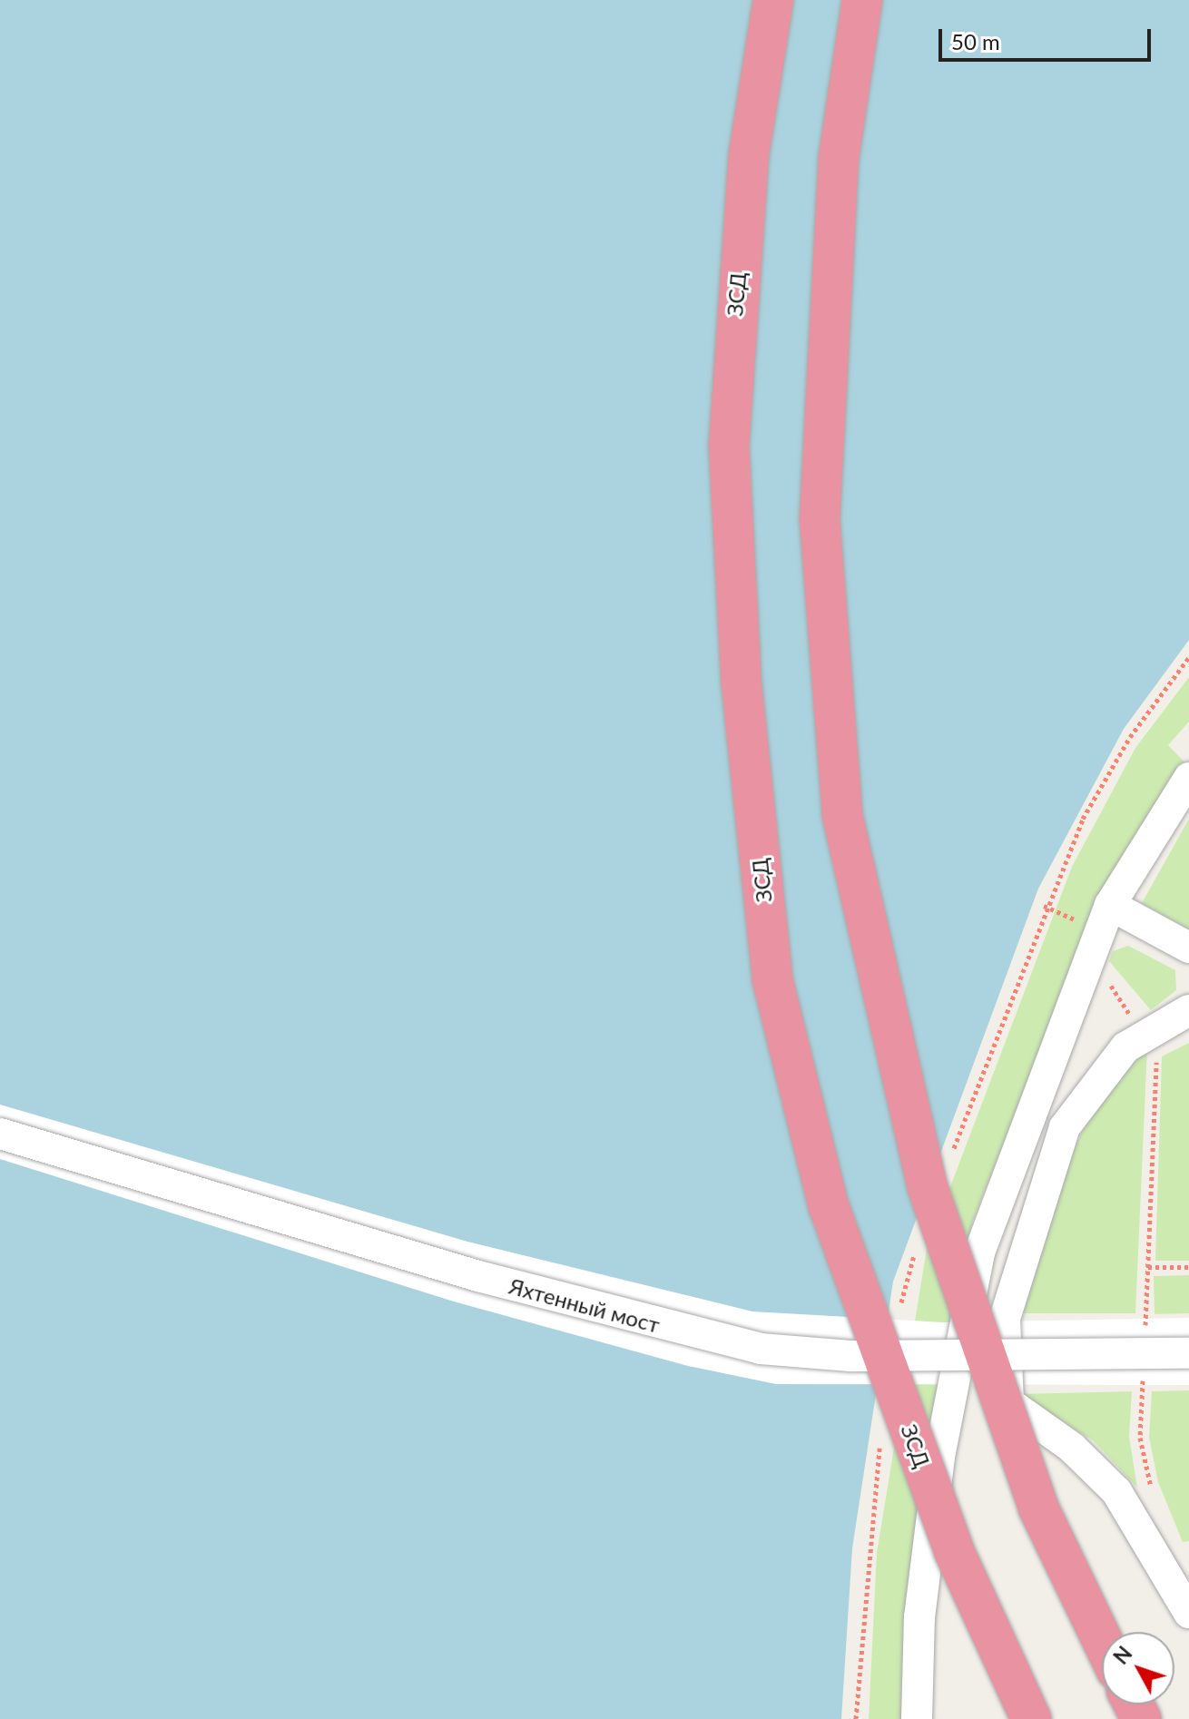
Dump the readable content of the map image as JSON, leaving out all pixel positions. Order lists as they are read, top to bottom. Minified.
{"streets":{"highway":["ЗСД"],"street":["Яхтенный мост"]},"scale_bar":"50 m","north":"top left"}
